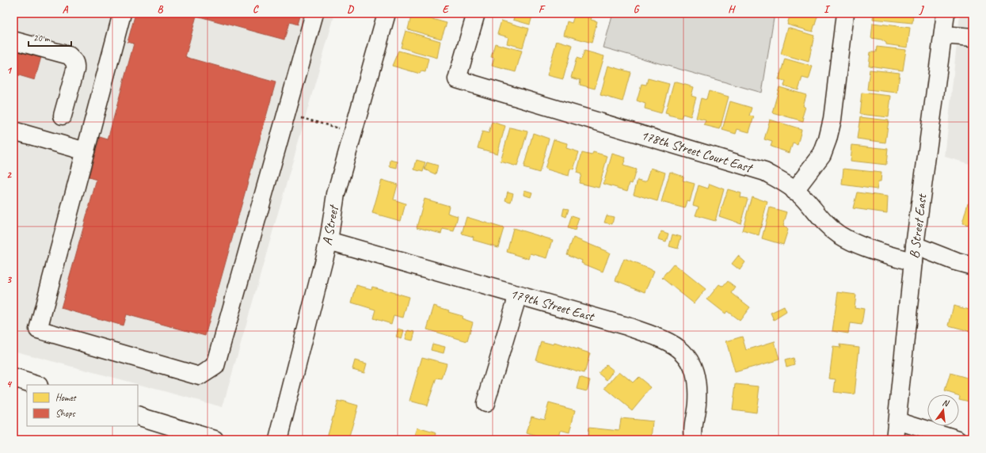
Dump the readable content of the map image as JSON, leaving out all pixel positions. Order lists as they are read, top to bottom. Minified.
{"streets":{"street":["178th Street Court East","A Street","B Street East","179th Street East"]},"crossings":[["178th Street Court East","B Street East"],["A Street","179th Street East"]],"legend":["Homes","Shops"],"scale_bar":"20 m","north":"top","grid":{"columns":["A","B","C","D","E","F","G","H","I","J"],"rows":["1","2","3","4"]}}
